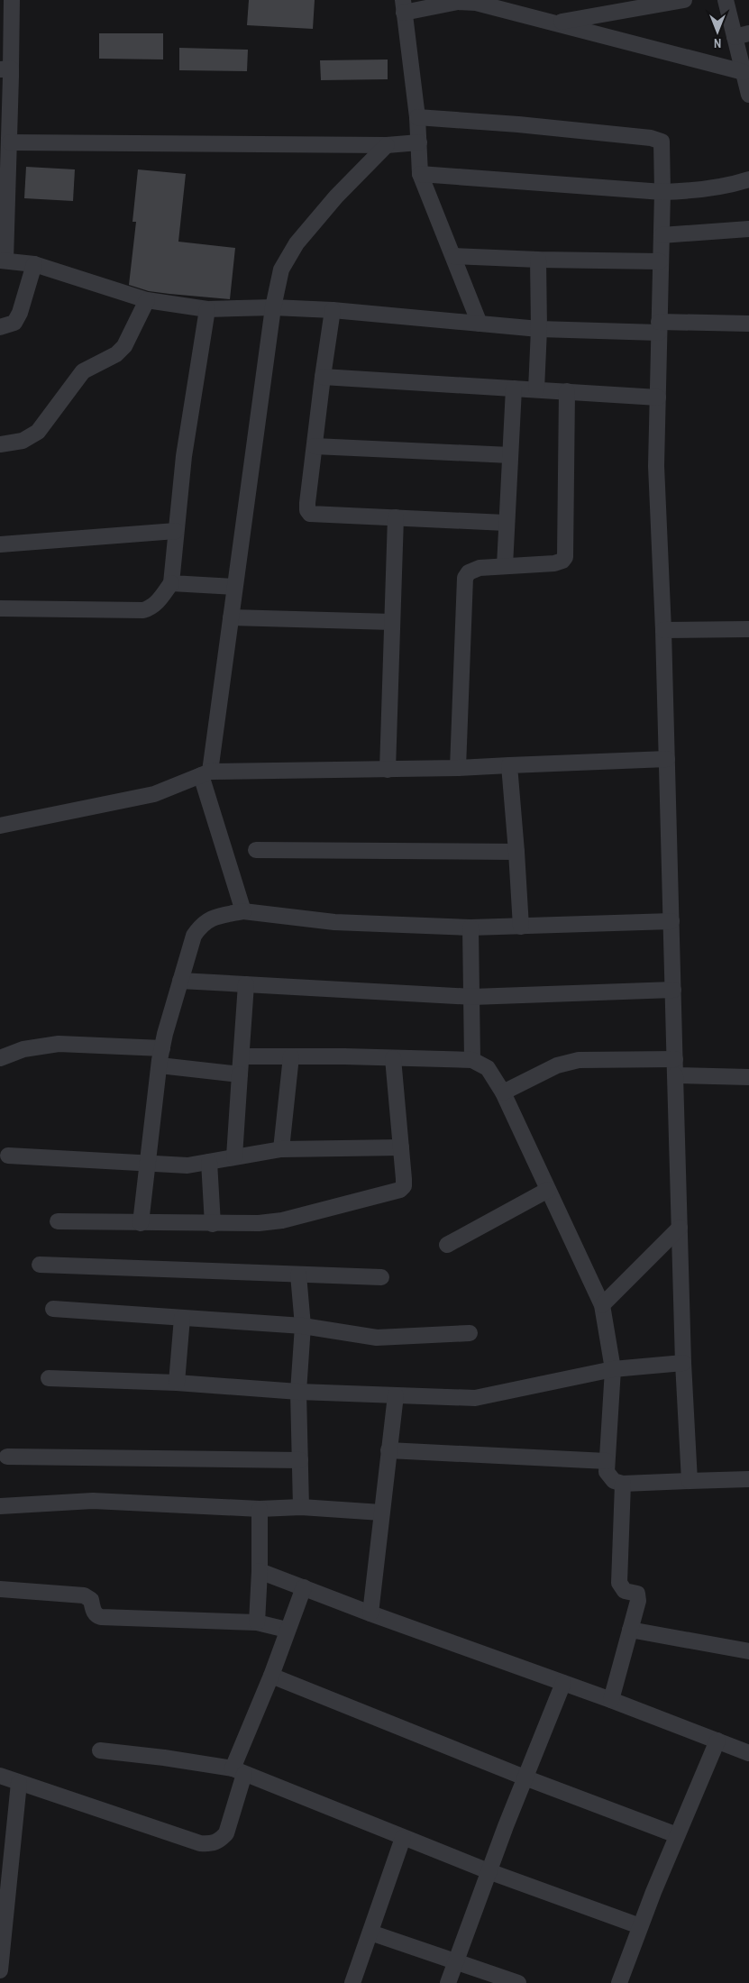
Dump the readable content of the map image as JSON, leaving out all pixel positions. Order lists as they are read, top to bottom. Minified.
{"north":"bottom"}
